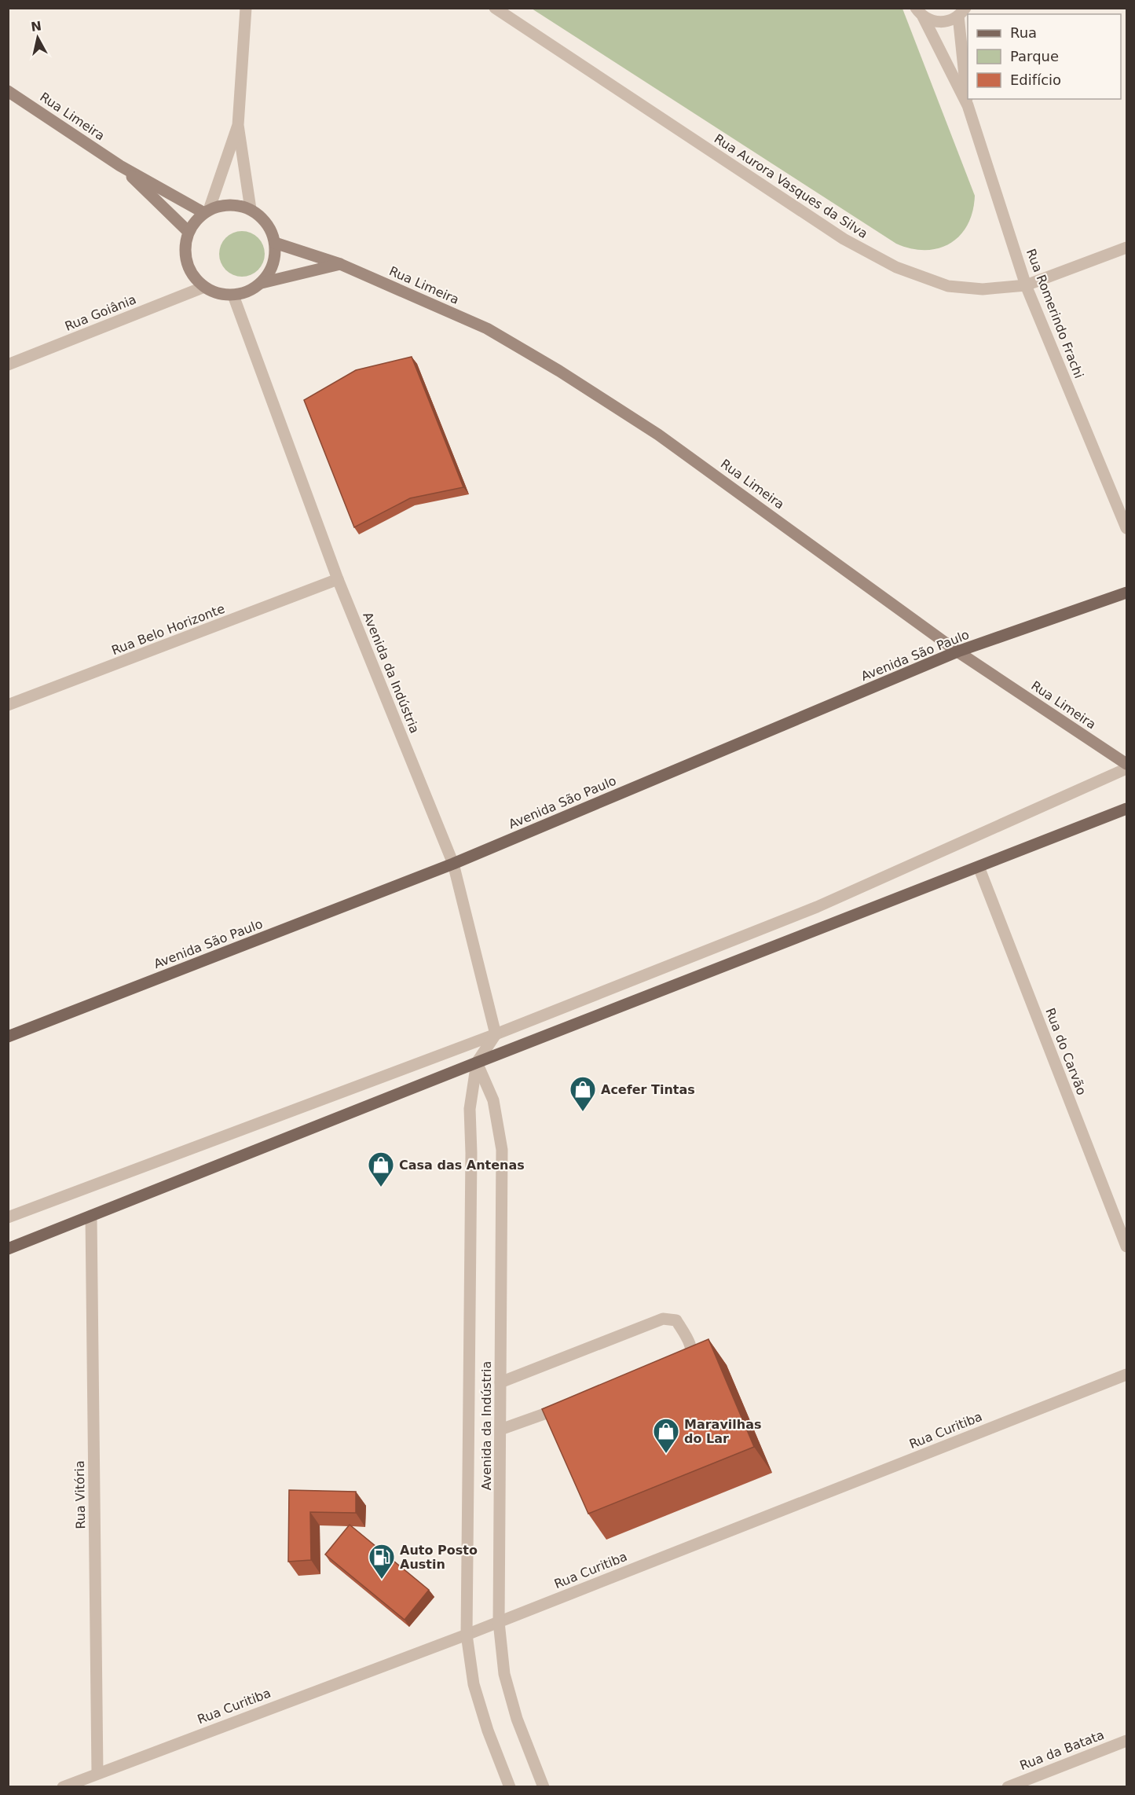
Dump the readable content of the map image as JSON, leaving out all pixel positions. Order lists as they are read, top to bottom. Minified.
{"streets":{"main road":["Rua Limeira","Avenida São Paulo"],"street":["Rua Aurora Vasques da Silva","Rua Goiânia","Rua Romerindo Frachi","Rua Belo Horizonte","Avenida da Indústria","Rua do Carvão","Rua Curitiba","Rua Vitória","Rua da Batata"]},"crossings":[["Rua Limeira","Rua Goiânia"],["Rua Limeira","Avenida São Paulo"],["Rua Limeira","Avenida da Indústria"],["Rua Aurora Vasques da Silva","Rua Romerindo Frachi"],["Rua Goiânia","Avenida da Indústria"],["Rua Belo Horizonte","Avenida da Indústria"],["Avenida São Paulo","Avenida da Indústria"],["Avenida da Indústria","Rua Curitiba"],["Rua Curitiba","Rua Vitória"]],"places":{"shop":["Acefer Tintas","Casa das Antenas","Maravilhas do Lar"],"fuel station":["Auto Posto Austin"]},"legend":["Rua","Parque","Edifício"],"north":"top"}
